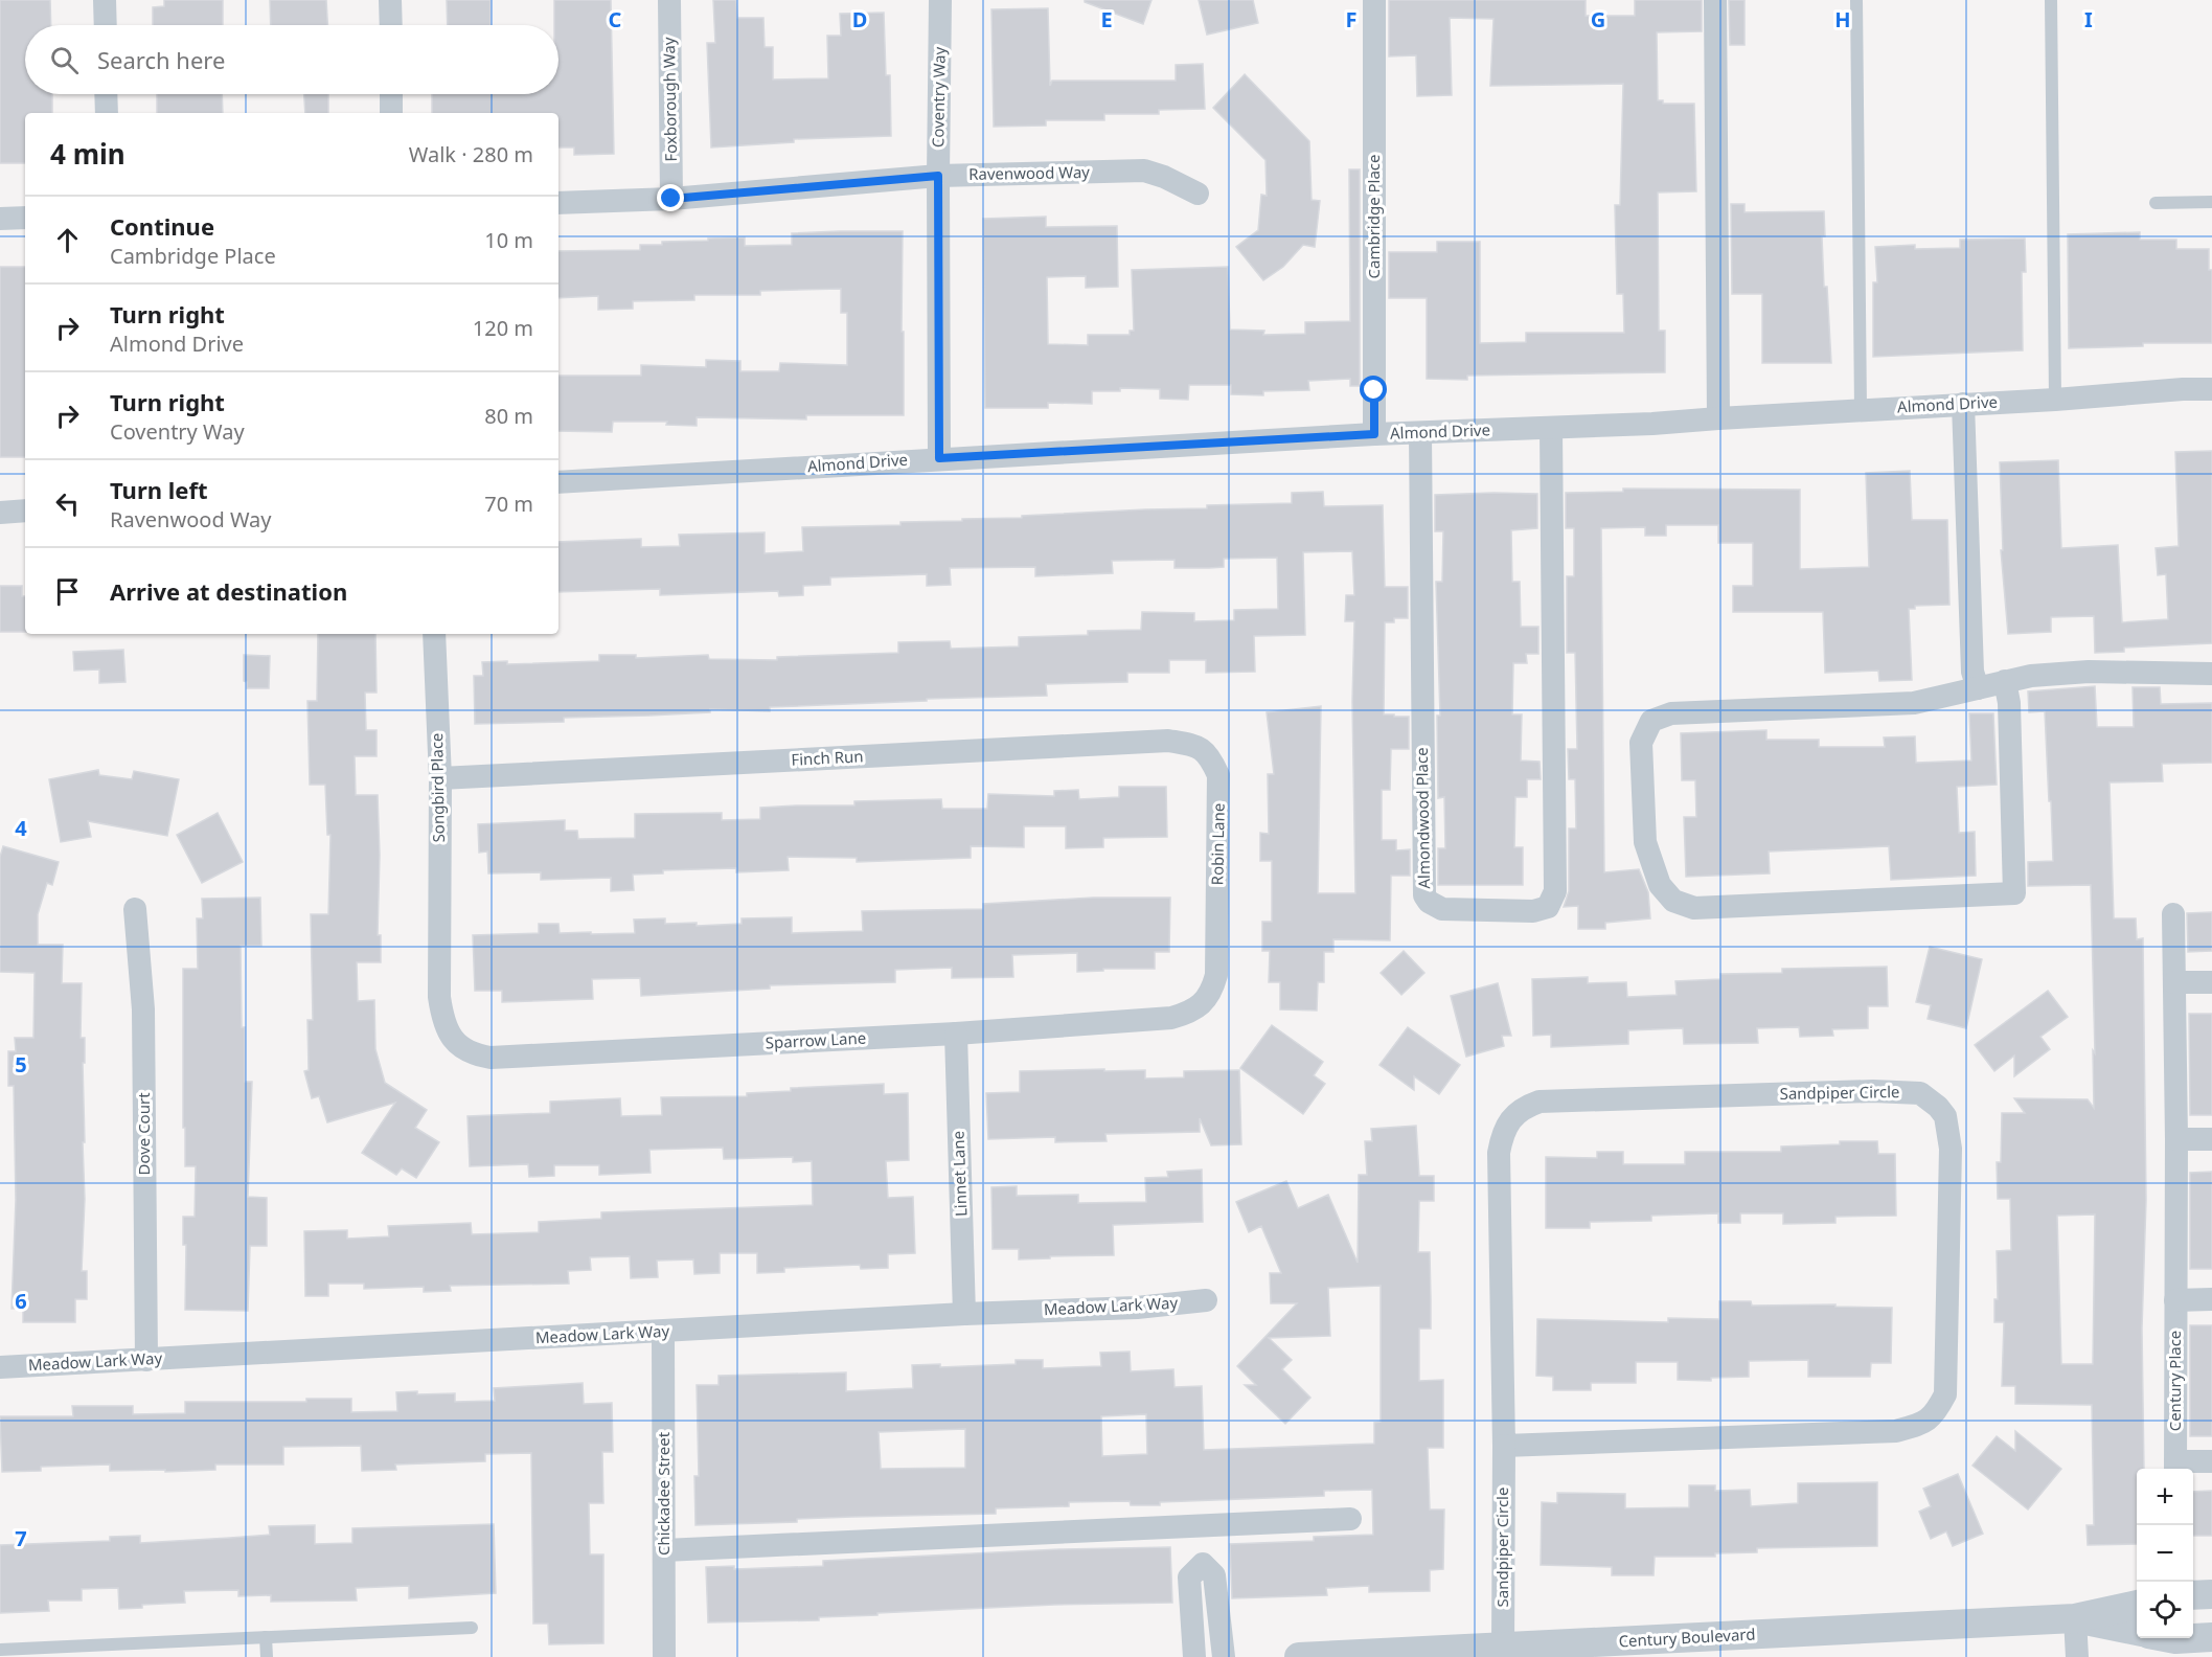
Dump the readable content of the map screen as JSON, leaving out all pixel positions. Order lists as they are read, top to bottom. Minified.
{"streets":{"street":["Coventry Way","Foxborough Way","Ravenwood Way","Cambridge Place","Almond Drive","Finch Run","Songbird Place","Almondwood Place","Robin Lane","Sparrow Lane","Sandpiper Circle","Dove Court","Linnet Lane","Meadow Lark Way","Century Place","Chickadee Street","Century Boulevard"]},"crossings":[["Coventry Way","Ravenwood Way"],["Coventry Way","Almond Drive"],["Foxborough Way","Ravenwood Way"],["Cambridge Place","Almond Drive"],["Almond Drive","Almondwood Place"],["Finch Run","Songbird Place"],["Finch Run","Robin Lane"],["Songbird Place","Sparrow Lane"],["Robin Lane","Sparrow Lane"],["Sparrow Lane","Linnet Lane"],["Sandpiper Circle","Century Boulevard"],["Dove Court","Meadow Lark Way"],["Linnet Lane","Meadow Lark Way"],["Meadow Lark Way","Chickadee Street"]],"page":{"search":"Search here","heading":["4 min","Walk · 280 m"],"list":[["Continue","Cambridge Place","10 m"],["Turn right","Almond Drive","120 m"],["Turn right","Coventry Way","80 m"],["Turn left","Ravenwood Way","70 m"],"Arrive at destination"],"map_buttons":["+","−"]},"grid":{"columns":["C","D","E","F","G","H","I"],"rows":["4","5","6","7"]}}
